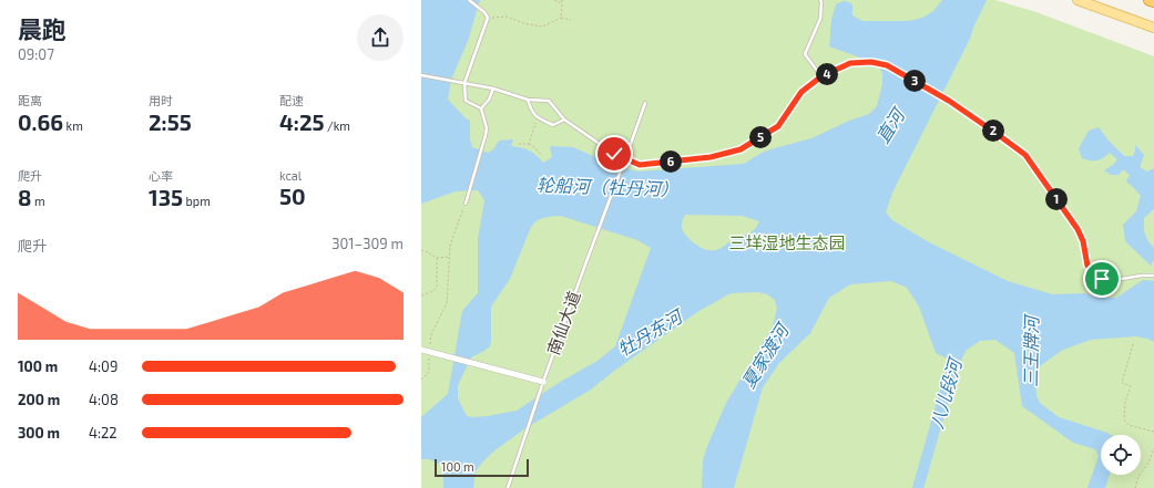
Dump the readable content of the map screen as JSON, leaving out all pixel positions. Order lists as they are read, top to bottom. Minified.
{"streets":{"lane":["南仙大道"]},"water":["直河","轮船河（牡丹河）","牡丹东河","三王牌河","夏家渡河","八儿段河"],"parks":["三垟湿地生态园"],"scale_bar":"100 m","page":{"heading":["晨跑","09:07"],"pins":["4","3","2","5","6","1"],"stats":[["距离","0.66 km"],["用时","2:55"],["配速","4:25 /km"],["爬升","8 m"],["心率","135 bpm"],["kcal","50"]],"chart":["爬升","301–309 m"],"list":[{"name":"100 m","note":"4:09"},{"name":"200 m","note":"4:08"},{"name":"300 m","note":"4:22"}],"scale":"100 m"}}
